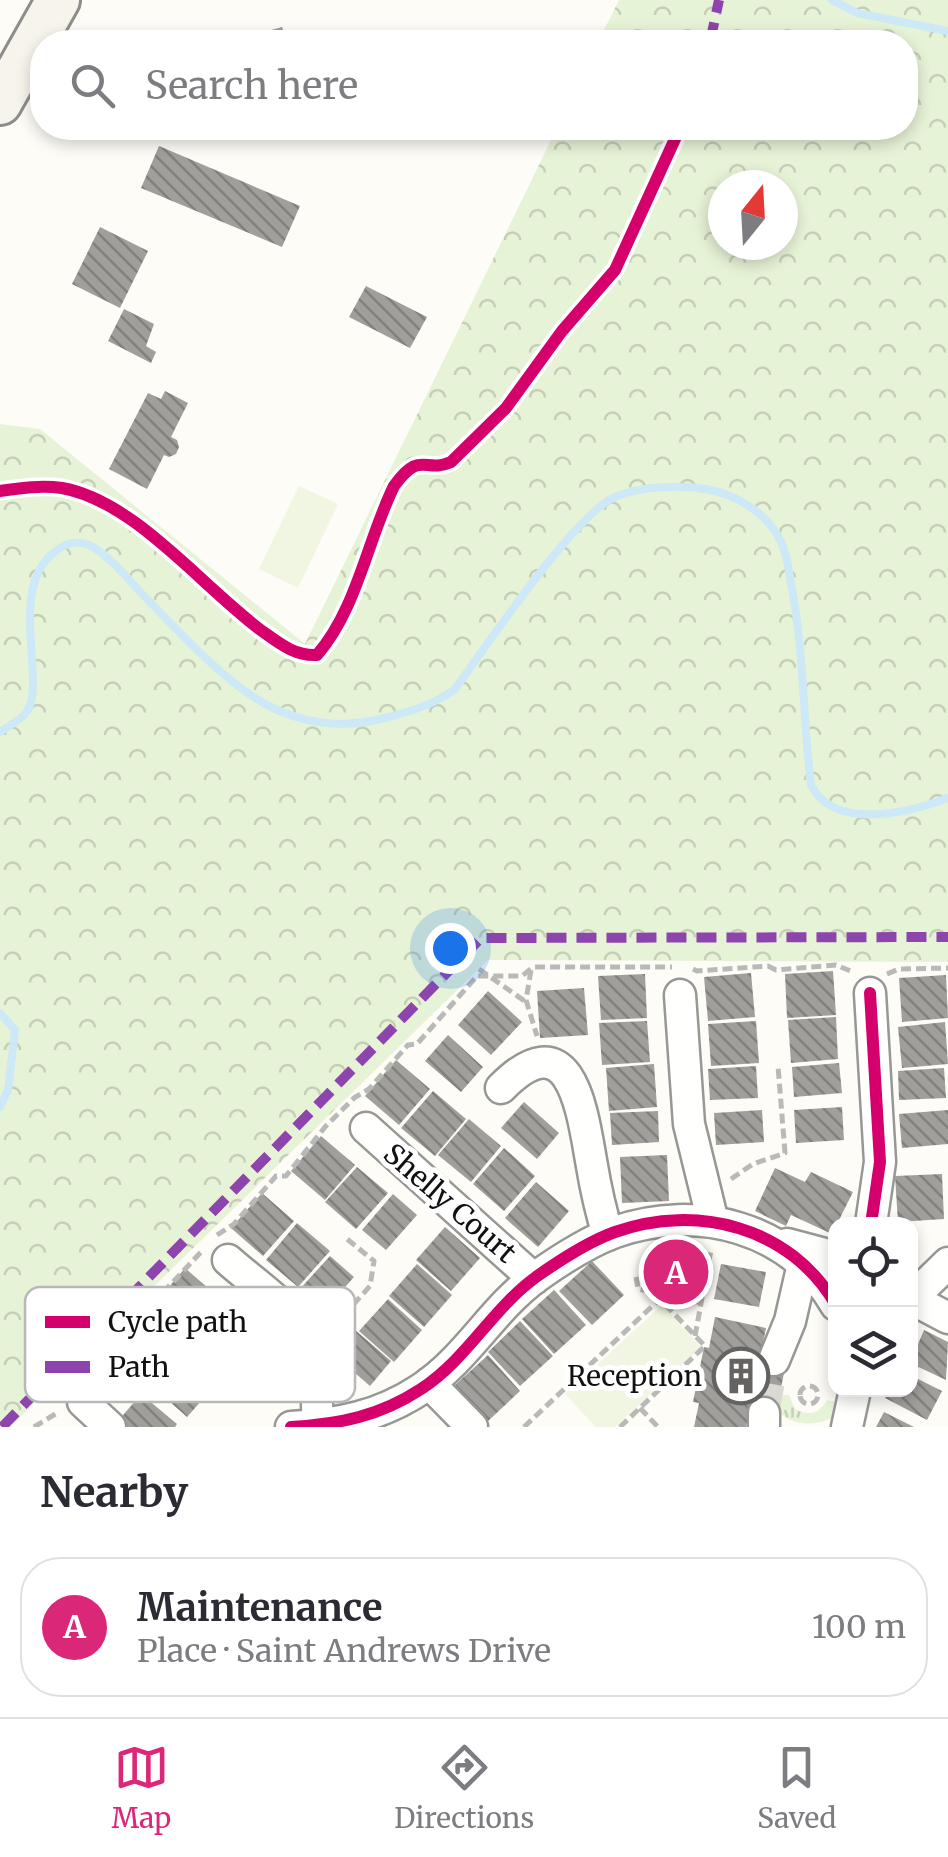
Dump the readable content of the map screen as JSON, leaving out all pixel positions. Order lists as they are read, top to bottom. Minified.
{"streets":{"street":["Shelly Court"]},"places":{"building":["Reception"]},"legend":["Cycle path","Path"],"north":"top","page":{"search":"Search here","pins":"A","heading":"Nearby","list":[{"mark":"A","name":"Maintenance","note":"Place · Saint Andrews Drive","value":"100 m"}],"nav":["Map","Directions","Saved"]}}
